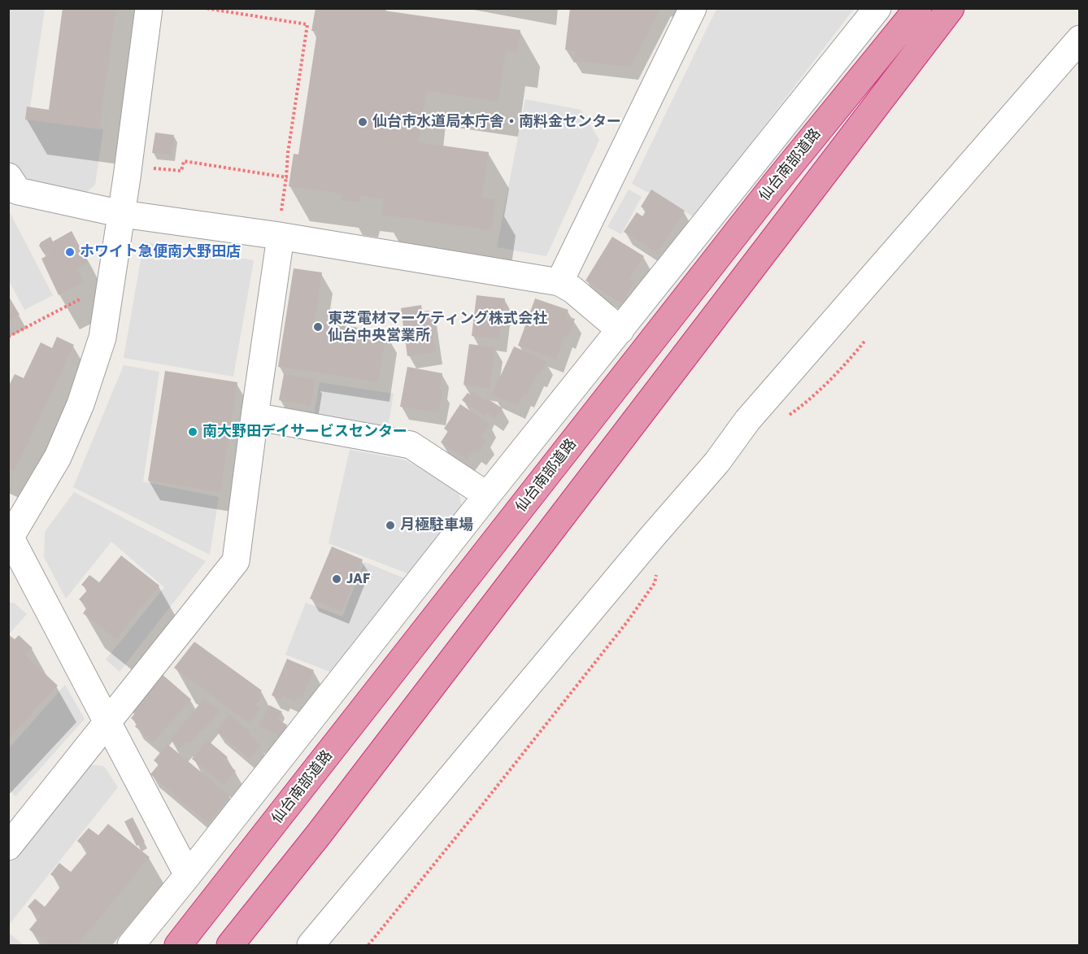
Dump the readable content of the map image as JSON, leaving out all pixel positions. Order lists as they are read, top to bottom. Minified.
{"streets":{"highway":["仙台南部道路"]},"places":["仙台市水道局本庁舎・南料金センター","ホワイト急便南大野田店","東芝電材マーケティング株式会社 仙台中央営業所","南大野田デイサービスセンター","月極駐車場","JAF"]}
